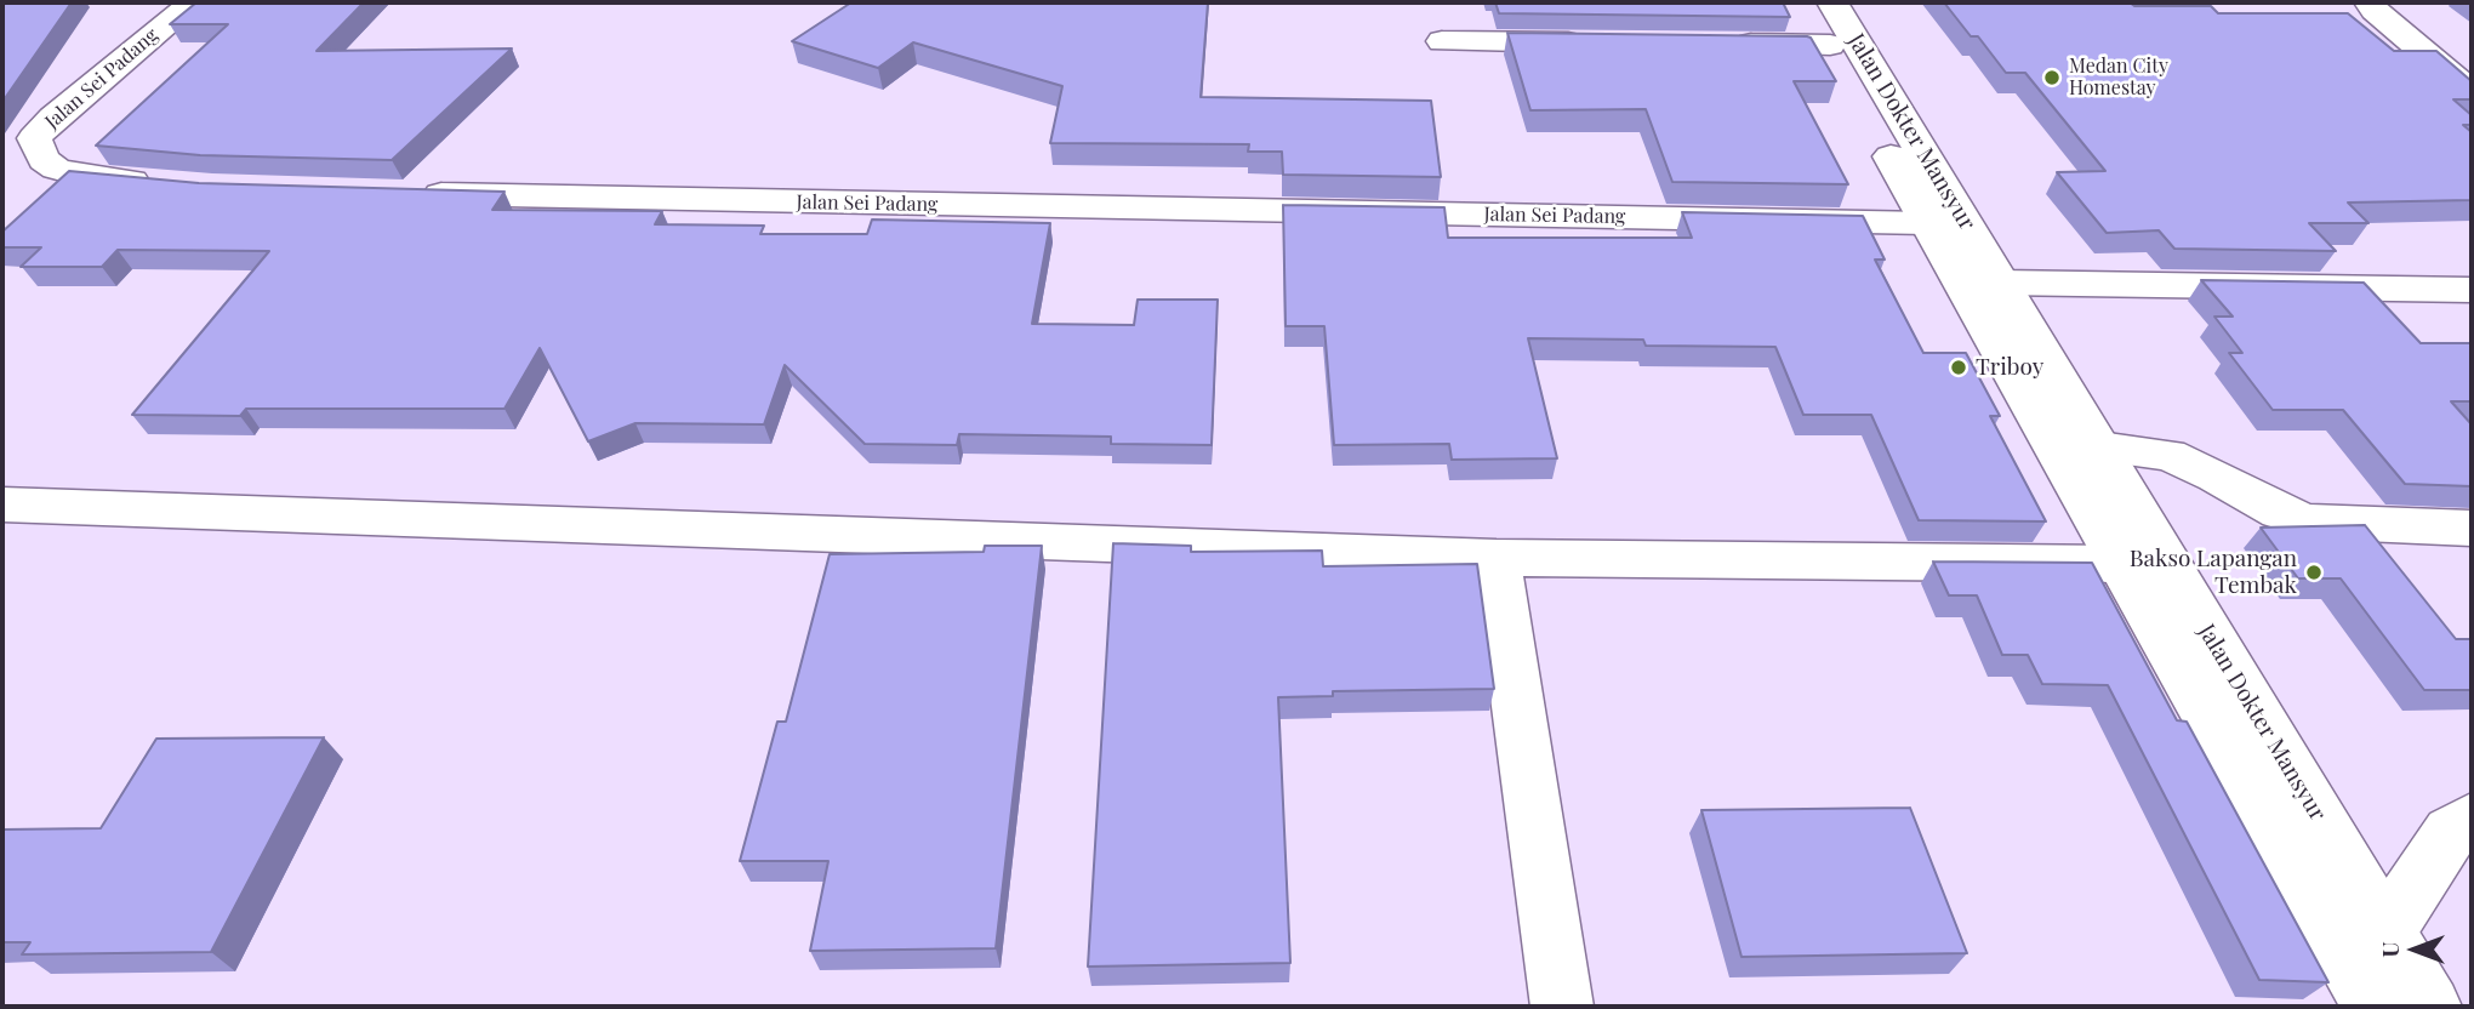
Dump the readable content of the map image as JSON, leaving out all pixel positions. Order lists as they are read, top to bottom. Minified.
{"streets":{"street":["Jalan Sei Padang","Jalan Dokter Mansyur"]},"crossings":[["Jalan Sei Padang","Jalan Dokter Mansyur"]],"places":["Medan City Homestay","Triboy","Bakso Lapangan Tembak"],"north":"left"}
